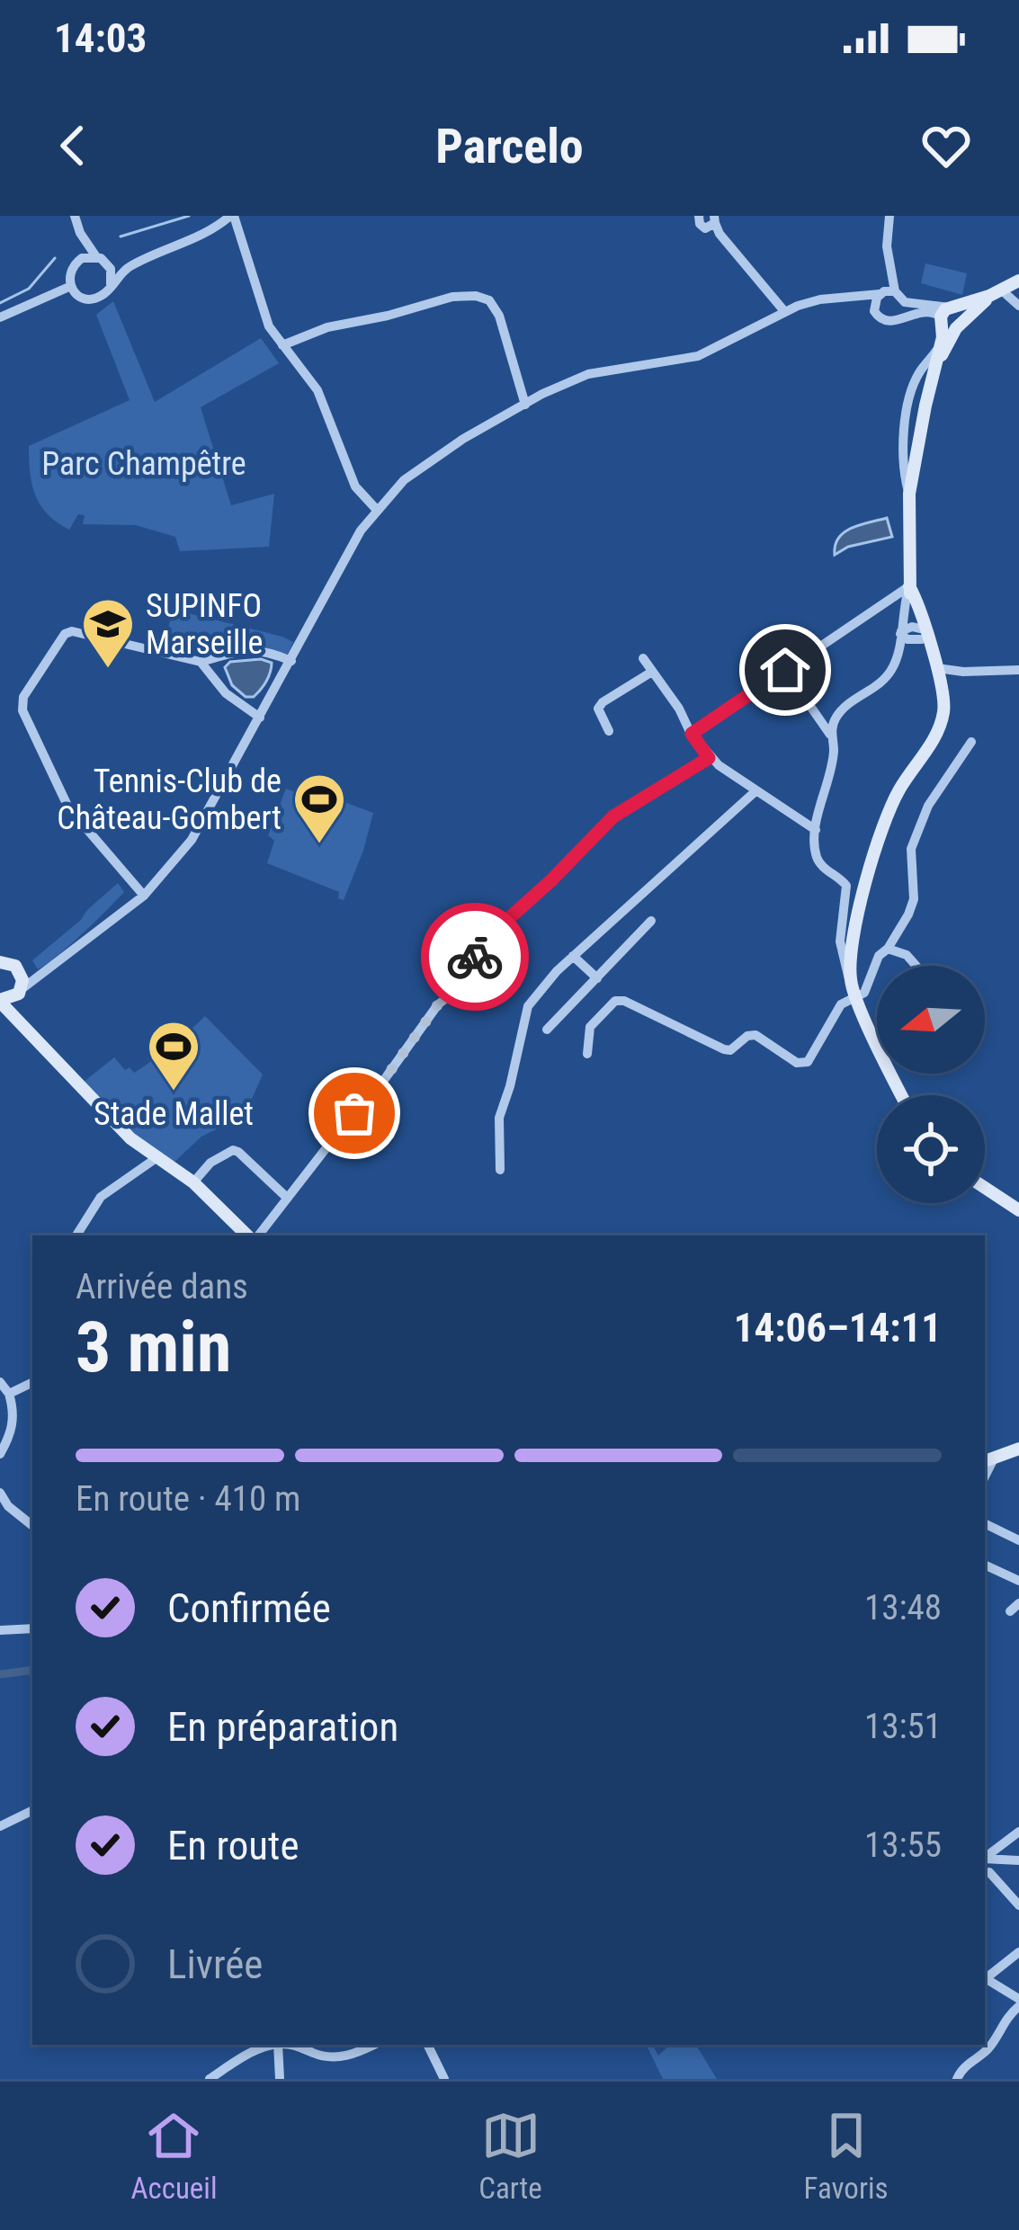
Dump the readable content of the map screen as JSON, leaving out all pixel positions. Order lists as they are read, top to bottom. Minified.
{"parks":["Parc Champêtre"],"places":{"school or university":["SUPINFO Marseille"],"sports":["Tennis-Club de Château-Gombert","Stade Mallet"]},"north":"left","page":{"status":"14:03","header":"Parcelo","heading":["3 min","Arrivée dans","14:06–14:11"],"bar":"En route · 410 m","list":[["Confirmée","13:48"],["En préparation","13:51"],["En route","13:55"],"Livrée"],"tabs":["Accueil","Carte","Favoris"]}}
